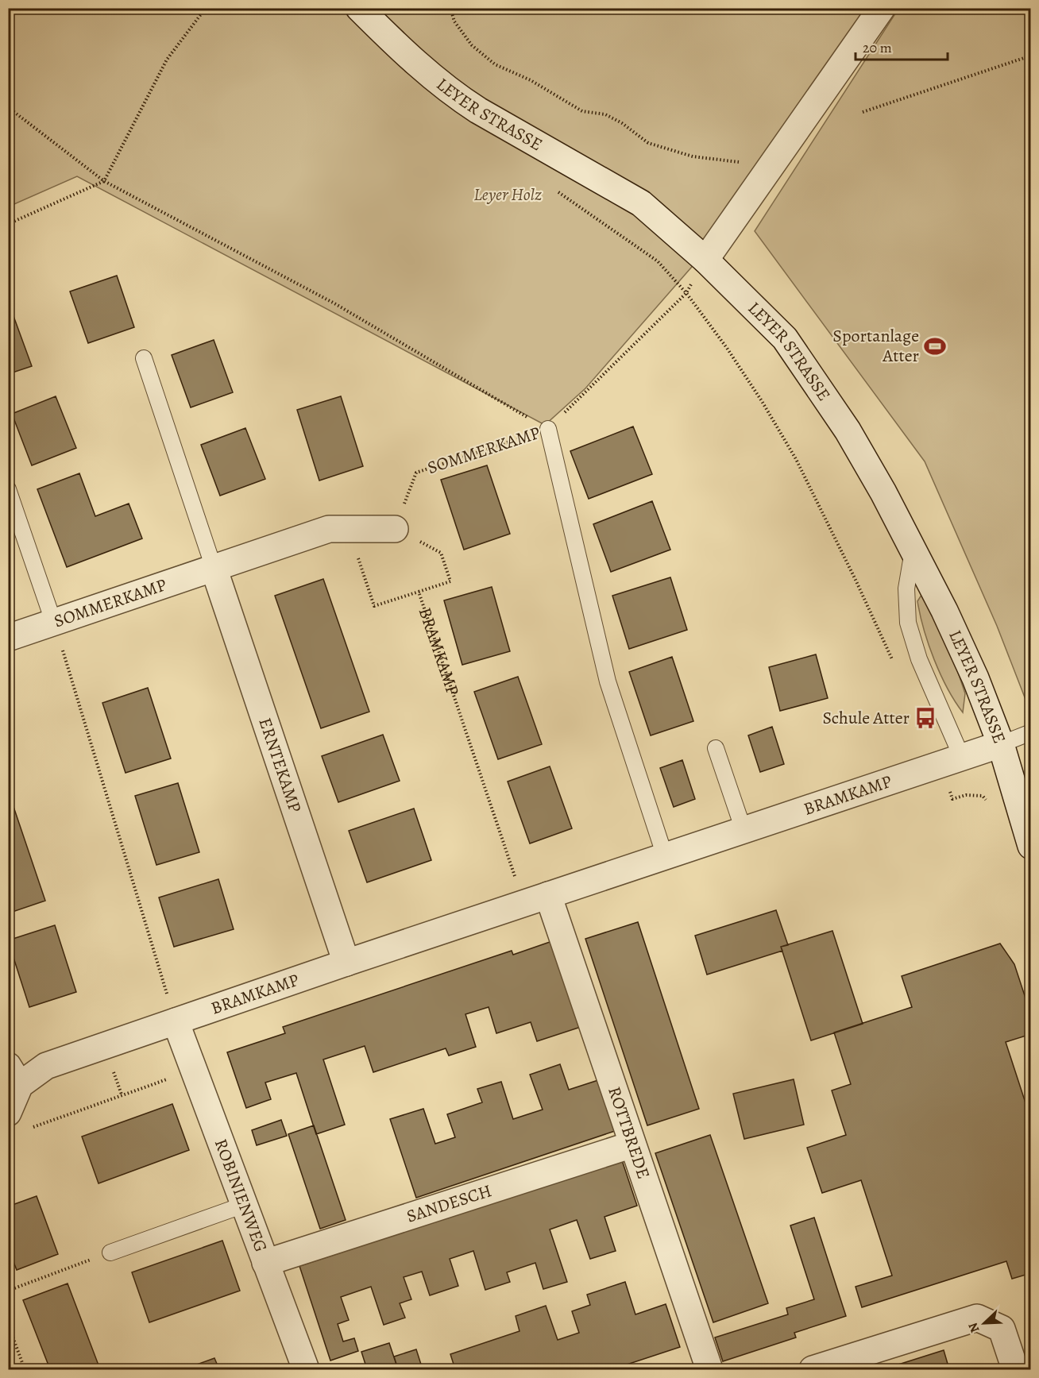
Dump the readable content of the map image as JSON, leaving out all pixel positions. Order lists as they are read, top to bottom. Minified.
{"streets":{"street":["LEYER STRASSE","SOMMERKAMP","BRAMKAMP","ERNTEKAMP","ROTTBREDE","ROBINIENWEG","SANDESCH"]},"crossings":[["LEYER STRASSE","BRAMKAMP"],["SOMMERKAMP","BRAMKAMP"],["SOMMERKAMP","ERNTEKAMP"],["BRAMKAMP","ERNTEKAMP"],["BRAMKAMP","ROTTBREDE"],["BRAMKAMP","ROBINIENWEG"],["ROTTBREDE","SANDESCH"],["ROBINIENWEG","SANDESCH"]],"parks":["Leyer Holz"],"places":{"sports":["Sportanlage Atter"],"bus stop":["Schule Atter"]},"scale_bar":"20 m","north":"bottom left"}
